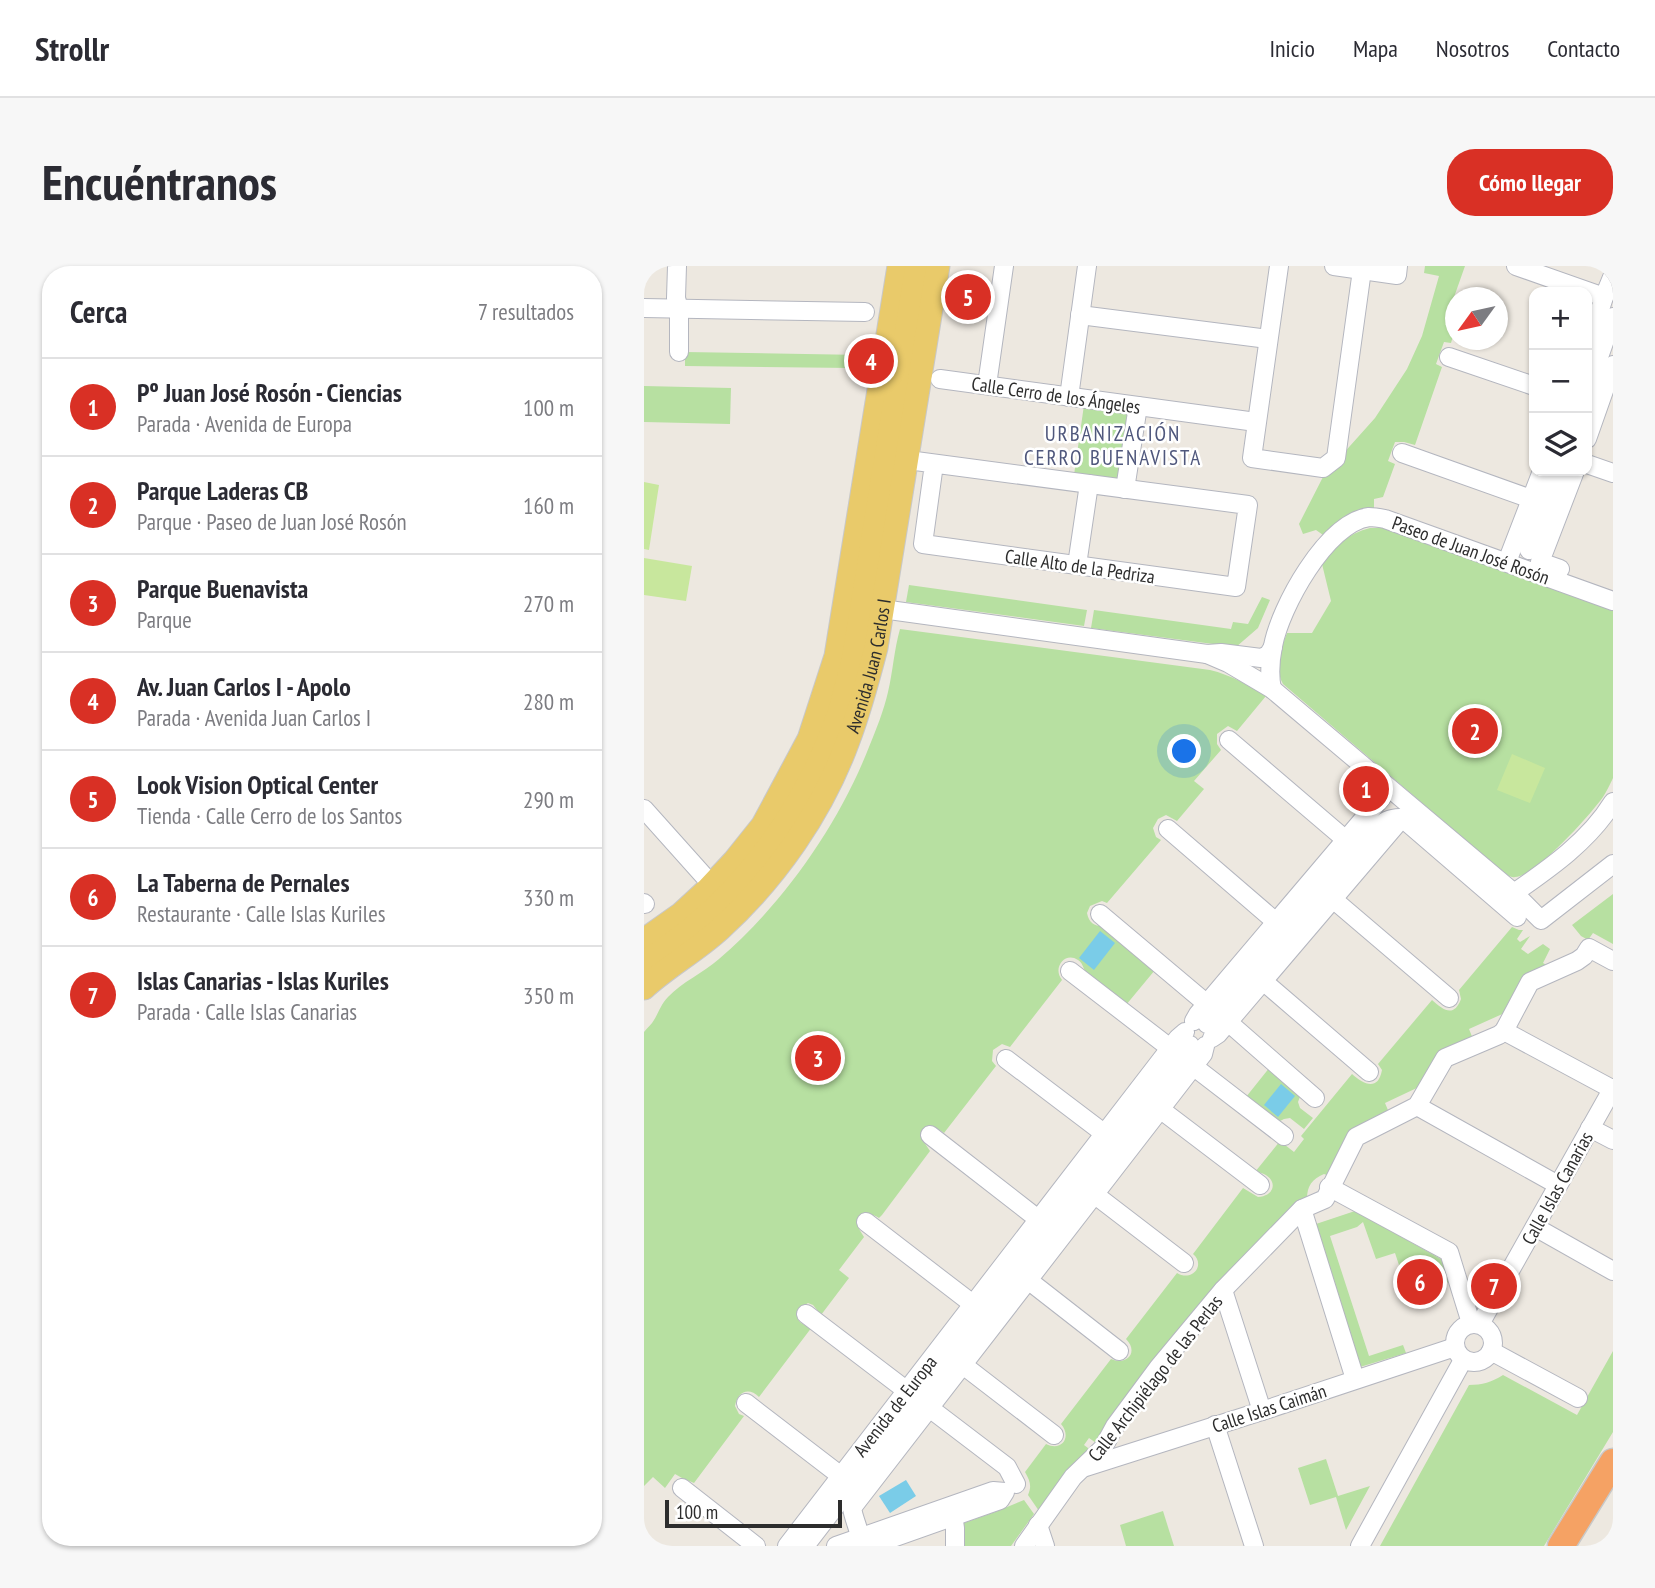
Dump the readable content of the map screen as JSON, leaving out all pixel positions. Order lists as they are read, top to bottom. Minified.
{"streets":{"main road":["Avenida Juan Carlos I"],"street":["Calle Cerro de los Ángeles","Paseo de Juan José Rosón","Calle Alto de la Pedriza","Calle Islas Canarias","Calle Archipiélago de las Perlas","Avenida de Europa","Calle Islas Caimán"]},"crossings":[["Calle Islas Canarias","Calle Islas Caimán"],["Calle Archipiélago de las Perlas","Calle Islas Caimán"]],"districts":["URBANIZACIÓN CERRO BUENAVISTA"],"scale_bar":"100 m","north":"bottom left","page":{"header":"Strollr","nav":["Inicio","Mapa","Nosotros","Contacto"],"buttons":"Cómo llegar","title":"Encuéntranos","heading":["Cerca","7 resultados"],"pins":["5","4","2","1","3","6","7"],"map_buttons":["+","−"],"list":[{"mark":"1","name":"Pº Juan José Rosón - Ciencias","note":"Parada · Avenida de Europa","value":"100 m"},{"mark":"2","name":"Parque Laderas CB","note":"Parque · Paseo de Juan José Rosón","value":"160 m"},{"mark":"3","name":"Parque Buenavista","note":"Parque","value":"270 m"},{"mark":"4","name":"Av. Juan Carlos I - Apolo","note":"Parada · Avenida Juan Carlos I","value":"280 m"},{"mark":"5","name":"Look Vision Optical Center","note":"Tienda · Calle Cerro de los Santos","value":"290 m"},{"mark":"6","name":"La Taberna de Pernales","note":"Restaurante · Calle Islas Kuriles","value":"330 m"},{"mark":"7","name":"Islas Canarias - Islas Kuriles","note":"Parada · Calle Islas Canarias","value":"350 m"}],"scale":"100 m"}}
